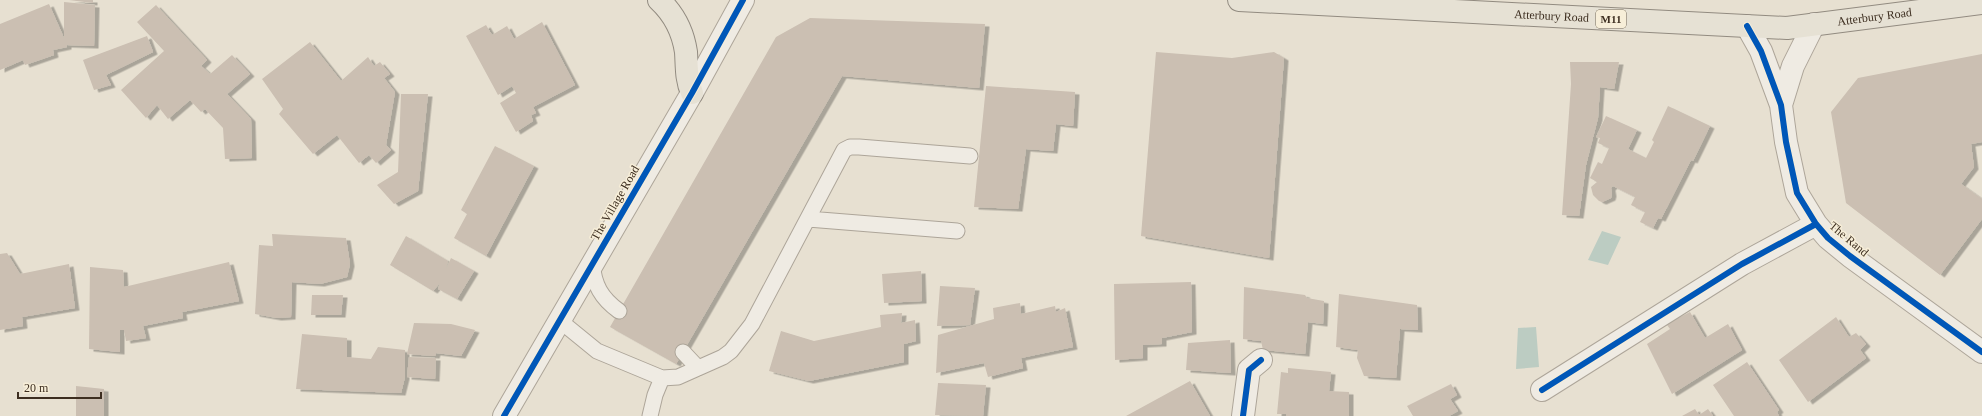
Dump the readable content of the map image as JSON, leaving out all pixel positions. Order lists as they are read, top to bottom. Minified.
{"streets":{"main road":["Atterbury Road","M11"],"street":["The Village Road","The Rand"]},"crossings":[["Atterbury Road","The Rand"]],"scale_bar":"20 m"}
